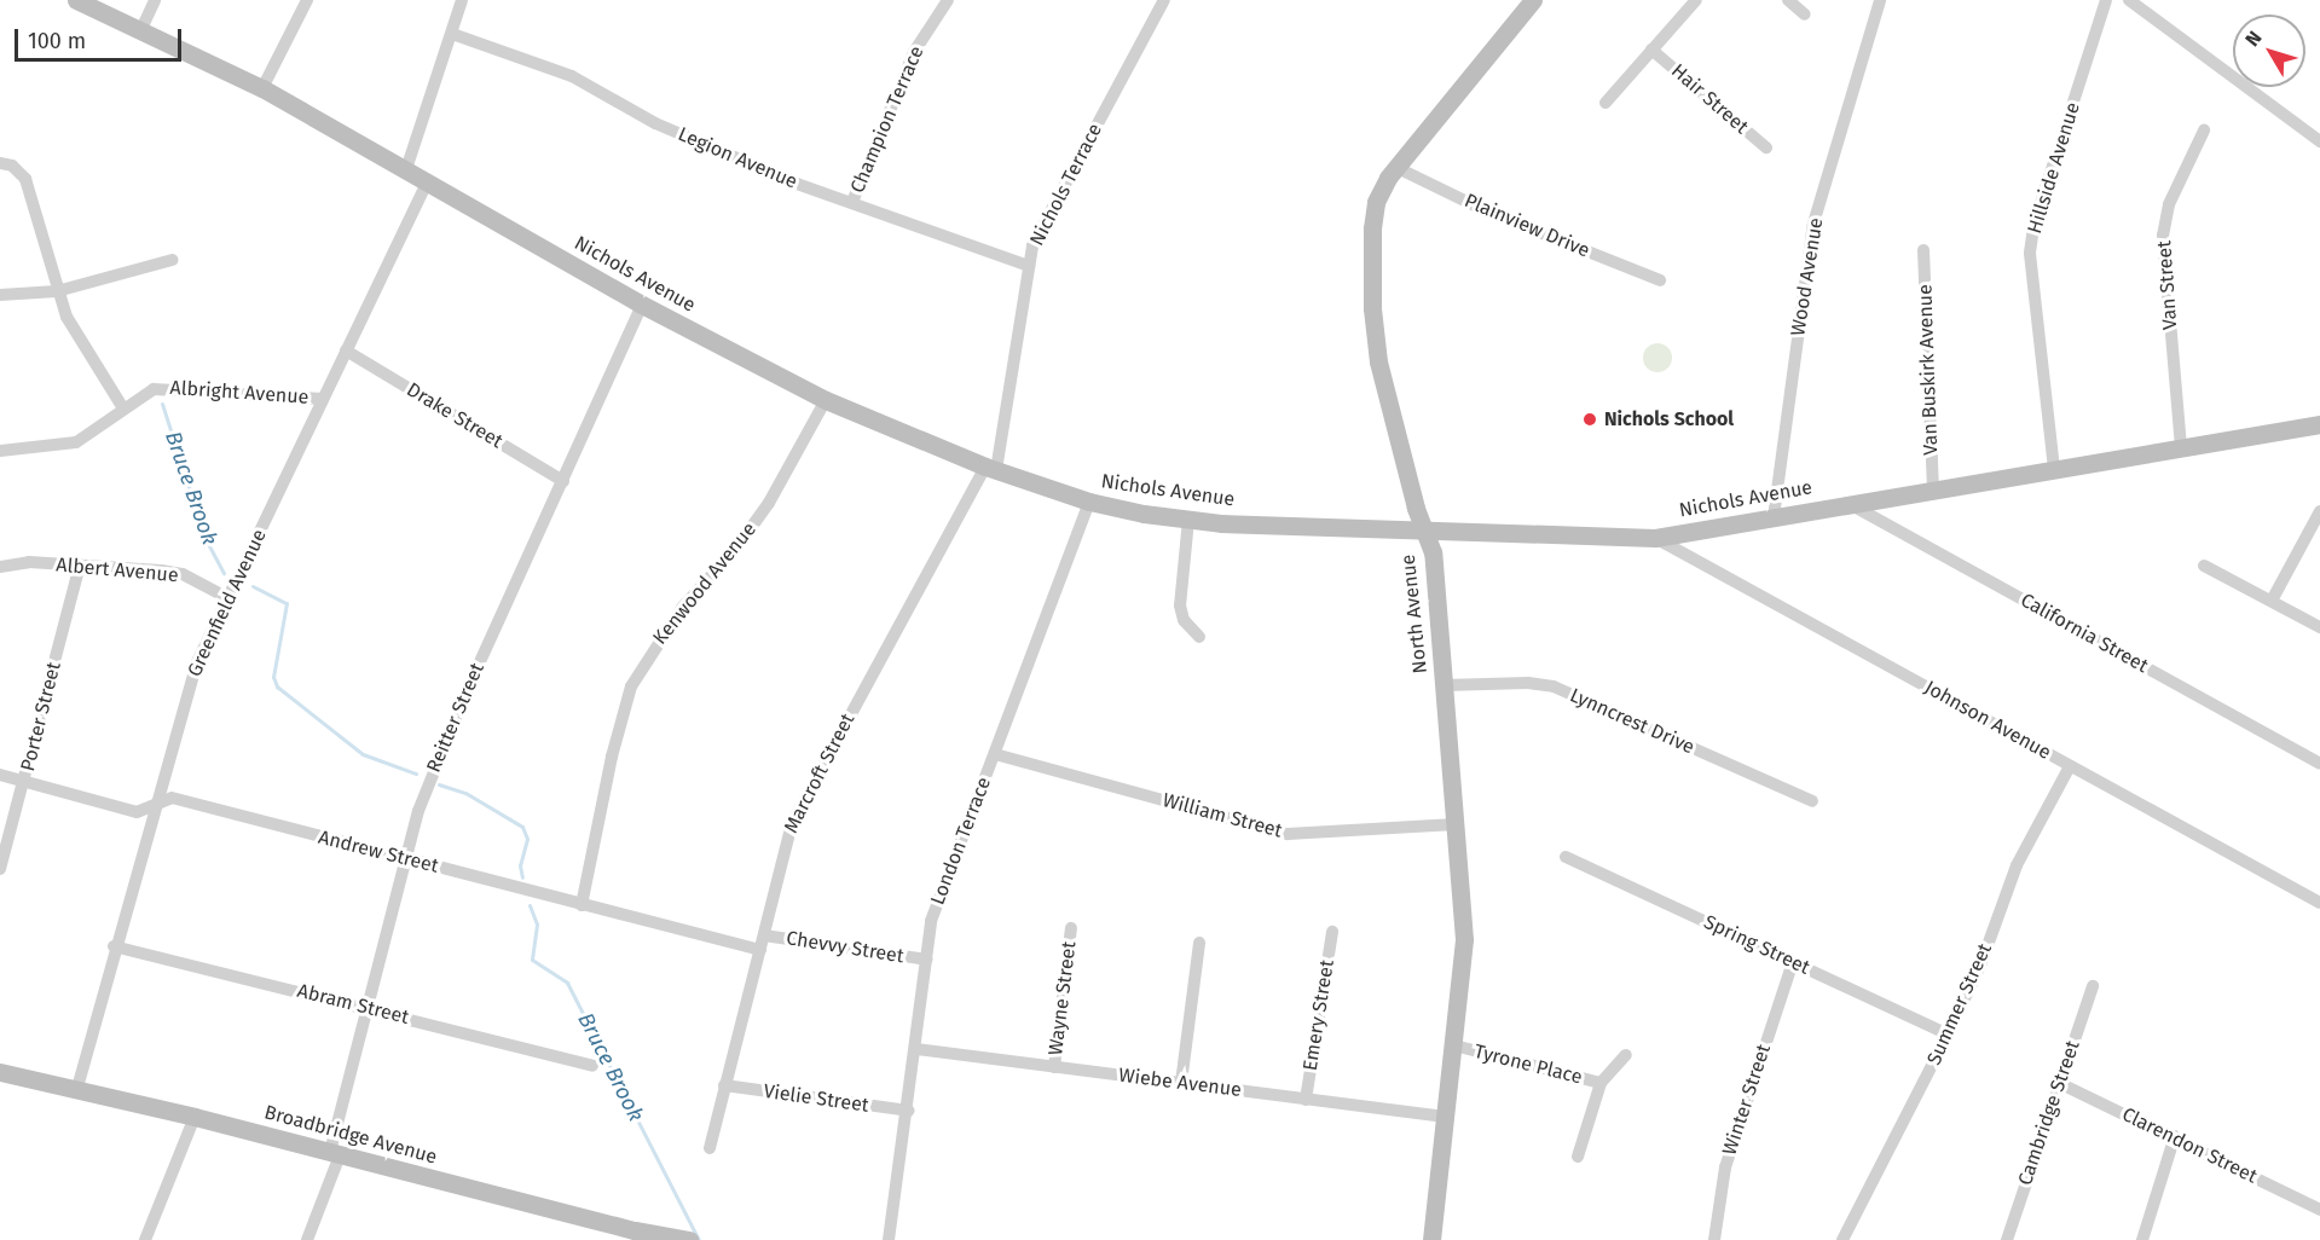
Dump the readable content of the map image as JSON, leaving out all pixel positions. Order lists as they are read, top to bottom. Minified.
{"streets":{"main road":["Nichols Avenue","North Avenue","Broadbridge Avenue"],"street":["Hair Street","Champion Terrace","Legion Avenue","Hillside Avenue","Nichols Terrace","Plainview Drive","Wood Avenue","Van Street","Van Buskirk Avenue","Albright Avenue","Drake Street","Albert Avenue","Kenwood Avenue","Greenfield Avenue","California Street","Porter Street","Reitter Street","Johnson Avenue","Lynncrest Drive","Marcroft Street","William Street","London Terrace","Andrew Street","Spring Street","Chevvy Street","Wayne Street","Abram Street","Summer Street","Emery Street","Tyrone Place","Wiebe Avenue","Vielie Street","Winter Street","Cambridge Street","Clarendon Street"]},"crossings":[["Champion Terrace","Legion Avenue"],["Legion Avenue","Nichols Terrace"],["Hillside Avenue","Nichols Avenue"],["Nichols Terrace","Nichols Avenue"],["Nichols Terrace","Marcroft Street"],["Plainview Drive","North Avenue"],["Nichols Avenue","Wood Avenue"],["Nichols Avenue","Van Street"],["Nichols Avenue","Van Buskirk Avenue"],["Nichols Avenue","Kenwood Avenue"],["Nichols Avenue","Greenfield Avenue"],["Nichols Avenue","North Avenue"],["Nichols Avenue","California Street"],["Nichols Avenue","Reitter Street"],["Nichols Avenue","Johnson Avenue"],["Nichols Avenue","Marcroft Street"],["Nichols Avenue","London Terrace"],["Albright Avenue","Greenfield Avenue"],["Drake Street","Greenfield Avenue"],["Drake Street","Reitter Street"],["Albert Avenue","Greenfield Avenue"],["Albert Avenue","Porter Street"],["Kenwood Avenue","Andrew Street"],["Greenfield Avenue","Andrew Street"],["Greenfield Avenue","Abram Street"],["Greenfield Avenue","Broadbridge Avenue"],["North Avenue","Lynncrest Drive"],["North Avenue","William Street"],["North Avenue","Tyrone Place"],["North Avenue","Wiebe Avenue"],["Porter Street","Andrew Street"],["Reitter Street","Andrew Street"],["Reitter Street","Abram Street"],["Reitter Street","Broadbridge Avenue"],["Johnson Avenue","Summer Street"],["Marcroft Street","Andrew Street"],["Marcroft Street","Chevvy Street"],["Marcroft Street","Vielie Street"],["William Street","London Terrace"],["London Terrace","Chevvy Street"],["London Terrace","Wiebe Avenue"],["London Terrace","Vielie Street"],["Spring Street","Summer Street"],["Spring Street","Winter Street"],["Wayne Street","Wiebe Avenue"],["Emery Street","Wiebe Avenue"],["Cambridge Street","Clarendon Street"]],"water":["Bruce Brook"],"places":["Nichols School"],"scale_bar":"100 m","north":"top left"}
